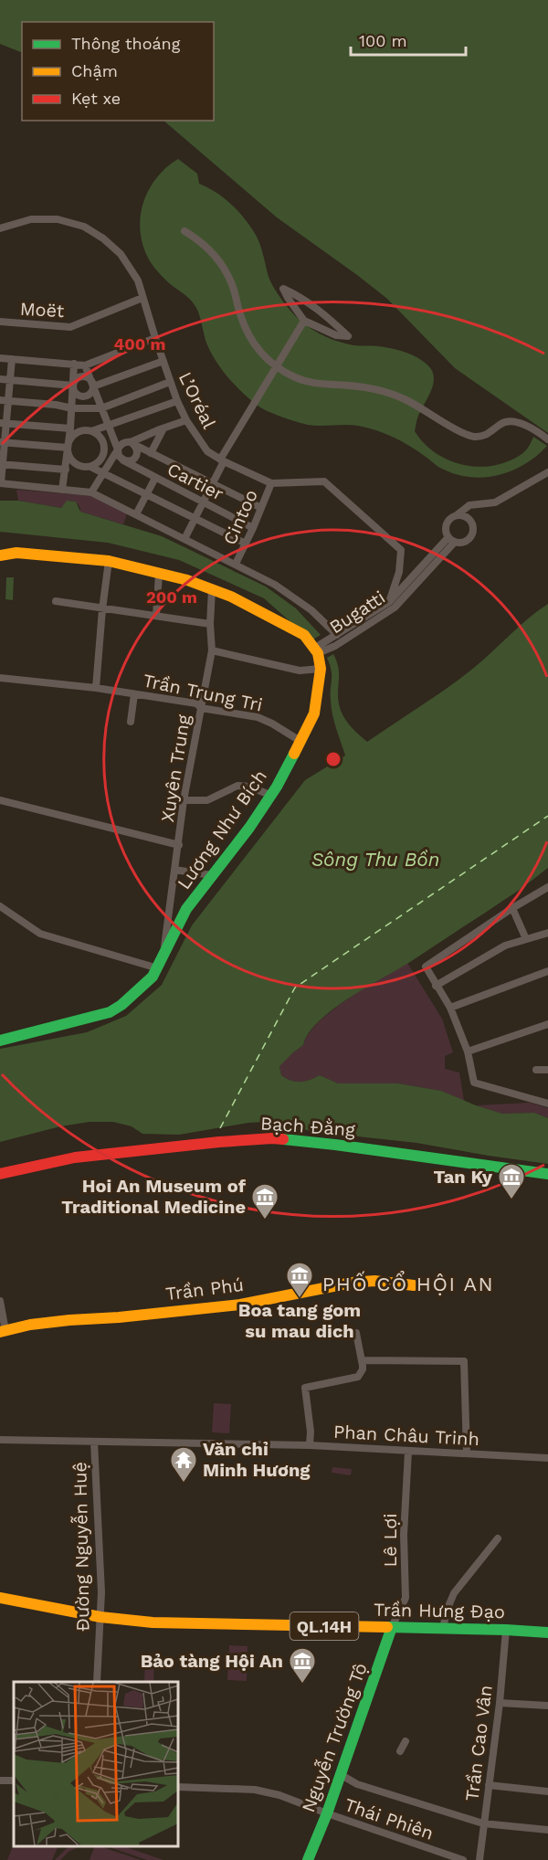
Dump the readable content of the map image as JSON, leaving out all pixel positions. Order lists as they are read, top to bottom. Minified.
{"streets":{"street":["Moët","L’Oréal","Cartier","Cintoo","Bugatti","Trần Trung Tri","Xuyên Trung","Lương Như Bích","Bạch Đằng","Trần Phú","Phan Châu Trinh","Lê Lợi","Đường Nguyễn Huệ","Trần Hưng Đạo","QL.14H","Nguyễn Trường Tộ","Trần Cao Vân","Thái Phiên"]},"crossings":[["Moët","L’Oréal"],["L’Oréal","Cintoo"],["Cartier","Cintoo"],["Bugatti","Lương Như Bích"],["Trần Trung Tri","Xuyên Trung"],["Trần Trung Tri","Lương Như Bích"],["Xuyên Trung","Lương Như Bích"],["Phan Châu Trinh","Lê Lợi"],["Phan Châu Trinh","Đường Nguyễn Huệ"],["Lê Lợi","Trần Hưng Đạo"],["Lê Lợi","Nguyễn Trường Tộ"],["Đường Nguyễn Huệ","Trần Hưng Đạo"],["Đường Nguyễn Huệ","QL.14H"],["Trần Hưng Đạo","QL.14H"],["Trần Hưng Đạo","Nguyễn Trường Tộ"],["Trần Hưng Đạo","Trần Cao Vân"],["Nguyễn Trường Tộ","Thái Phiên"]],"districts":["PHỐ CỔ HỘI AN"],"water":["Sông Thu Bồn"],"places":{"museum":["Tan Ky","Hoi An Museum of Traditional Medicine","Boa tang gom su mau dich","Bảo tàng Hội An"],"temple":["Văn chỉ Minh Hương"]},"legend":["Thông thoáng","Chậm","Kẹt xe"],"scale_bar":"100 m","rings":["400 m","200 m"]}
